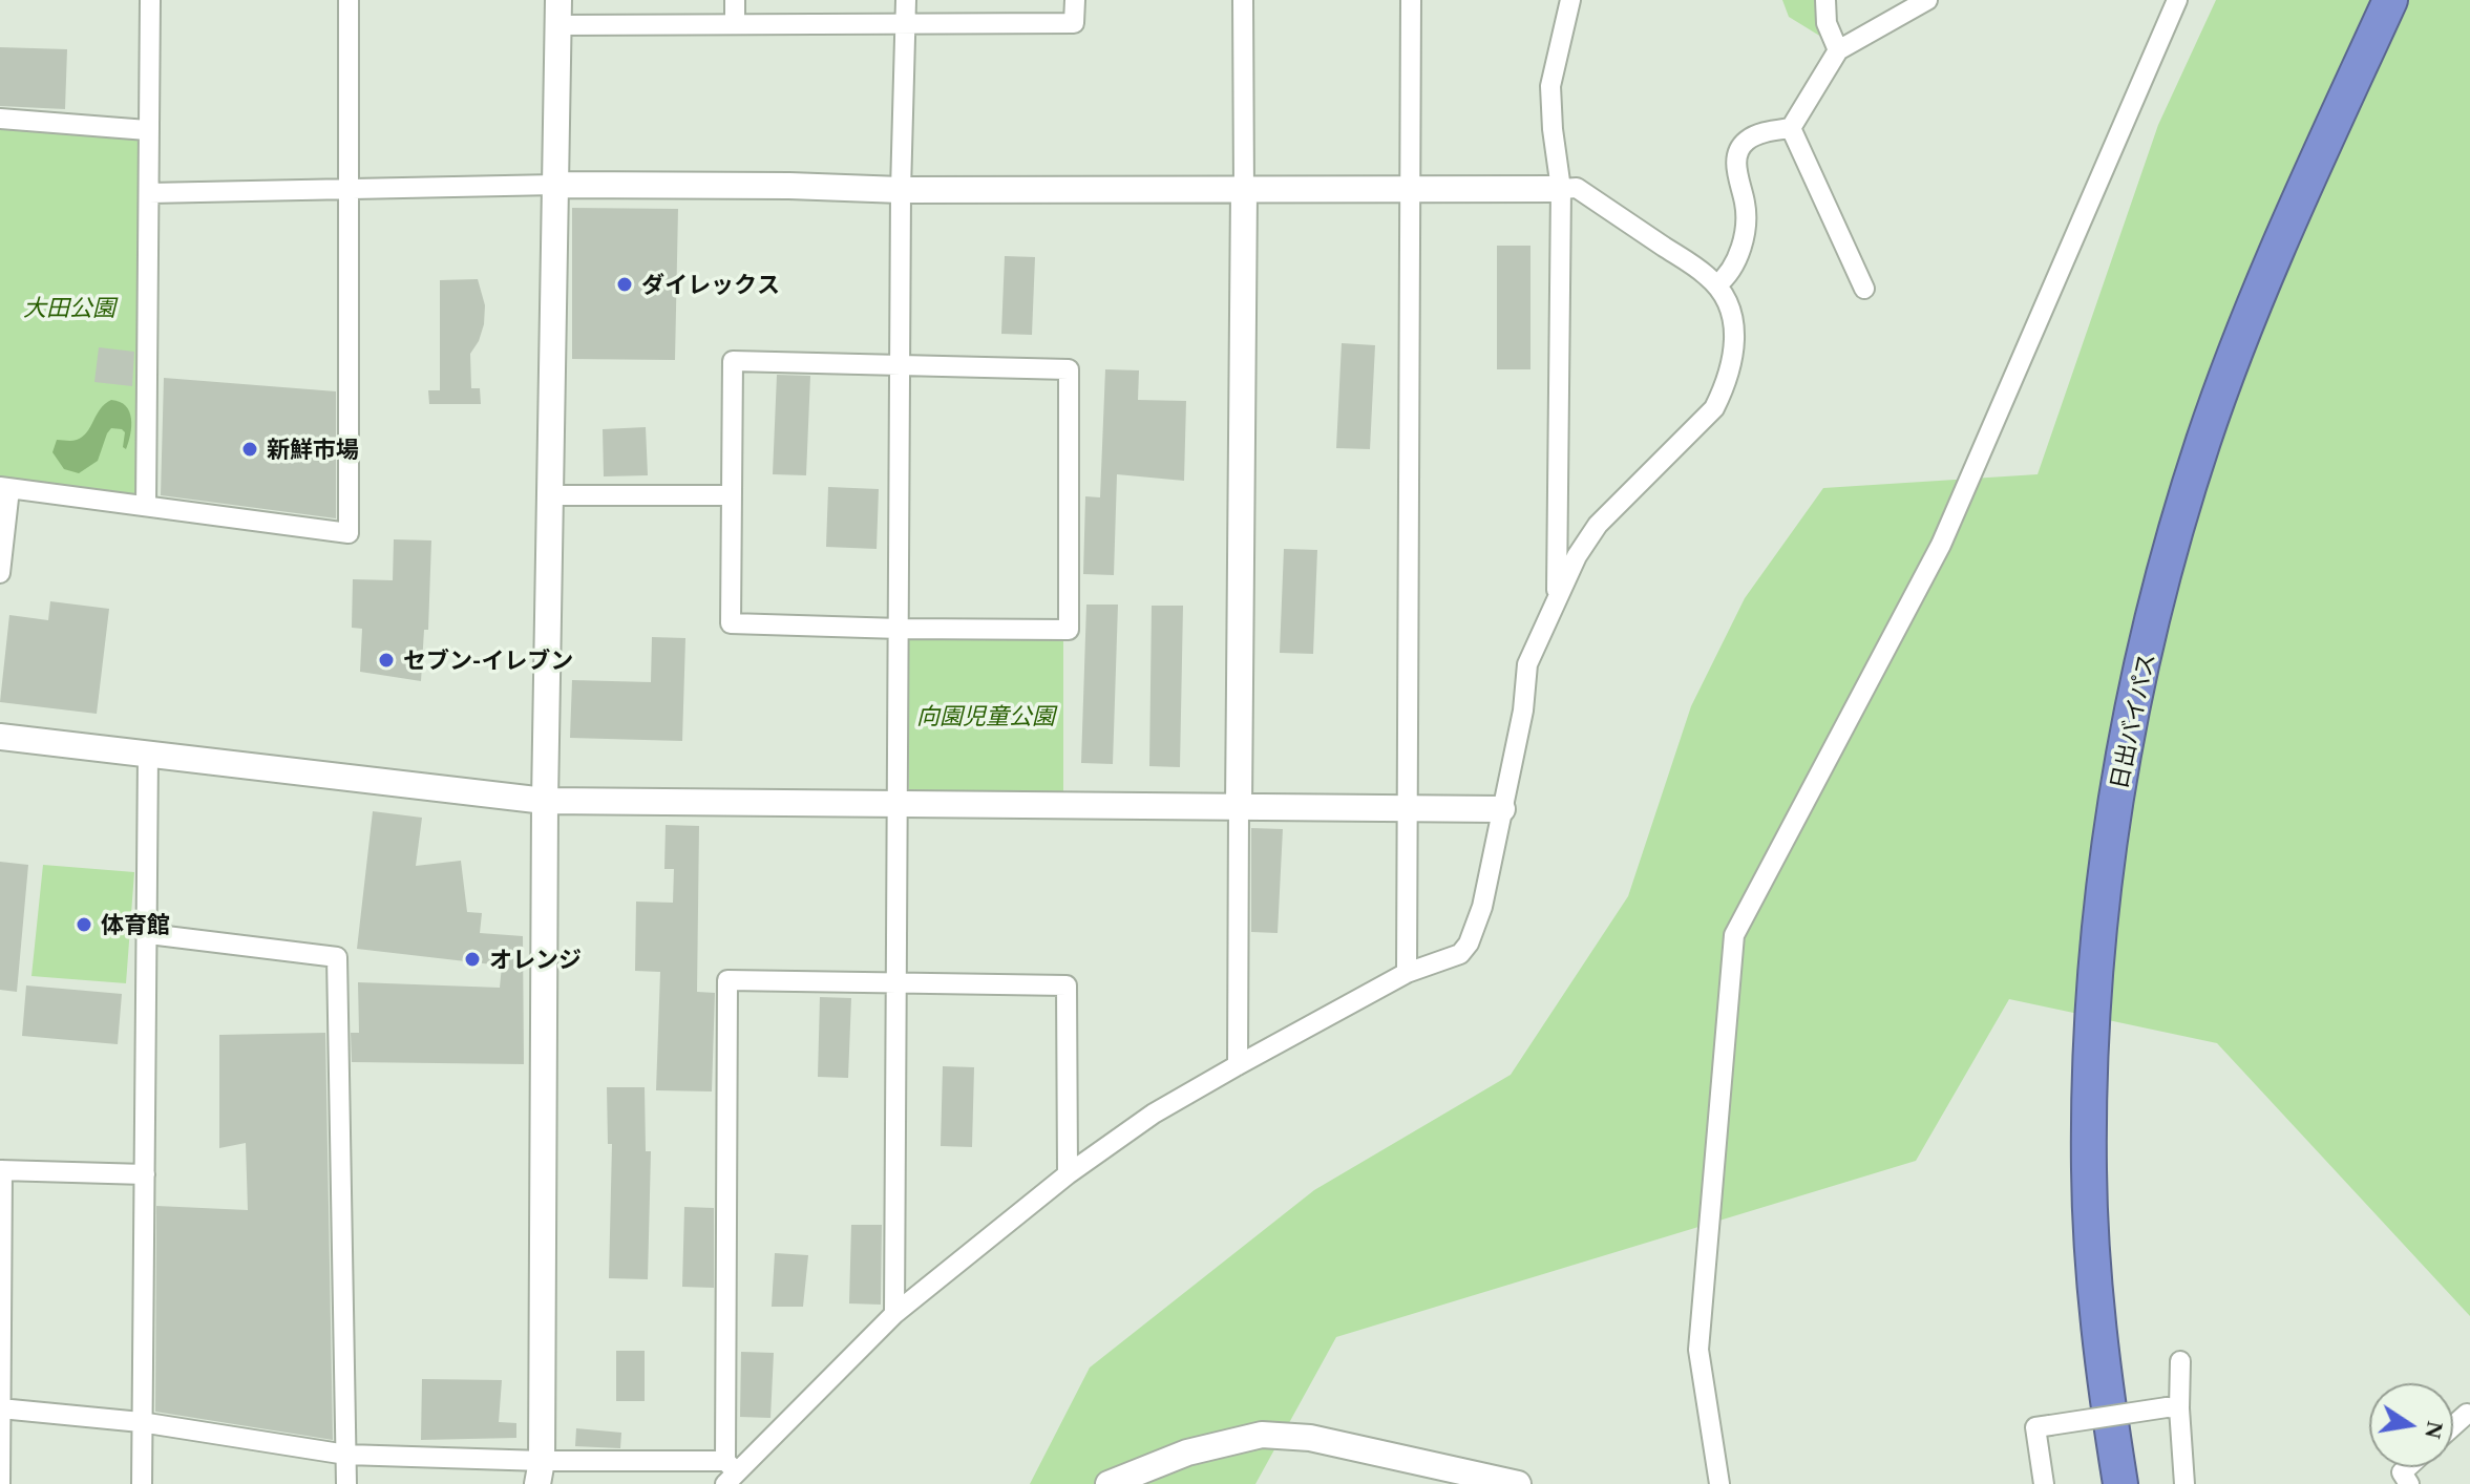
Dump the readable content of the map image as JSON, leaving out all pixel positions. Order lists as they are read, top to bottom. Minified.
{"streets":{"highway":["日出バイパス"]},"parks":["大田公園","向園児童公園"],"places":["ダイレックス","新鮮市場","セブン-イレブン","体育館","オレンジ"],"north":"right"}
